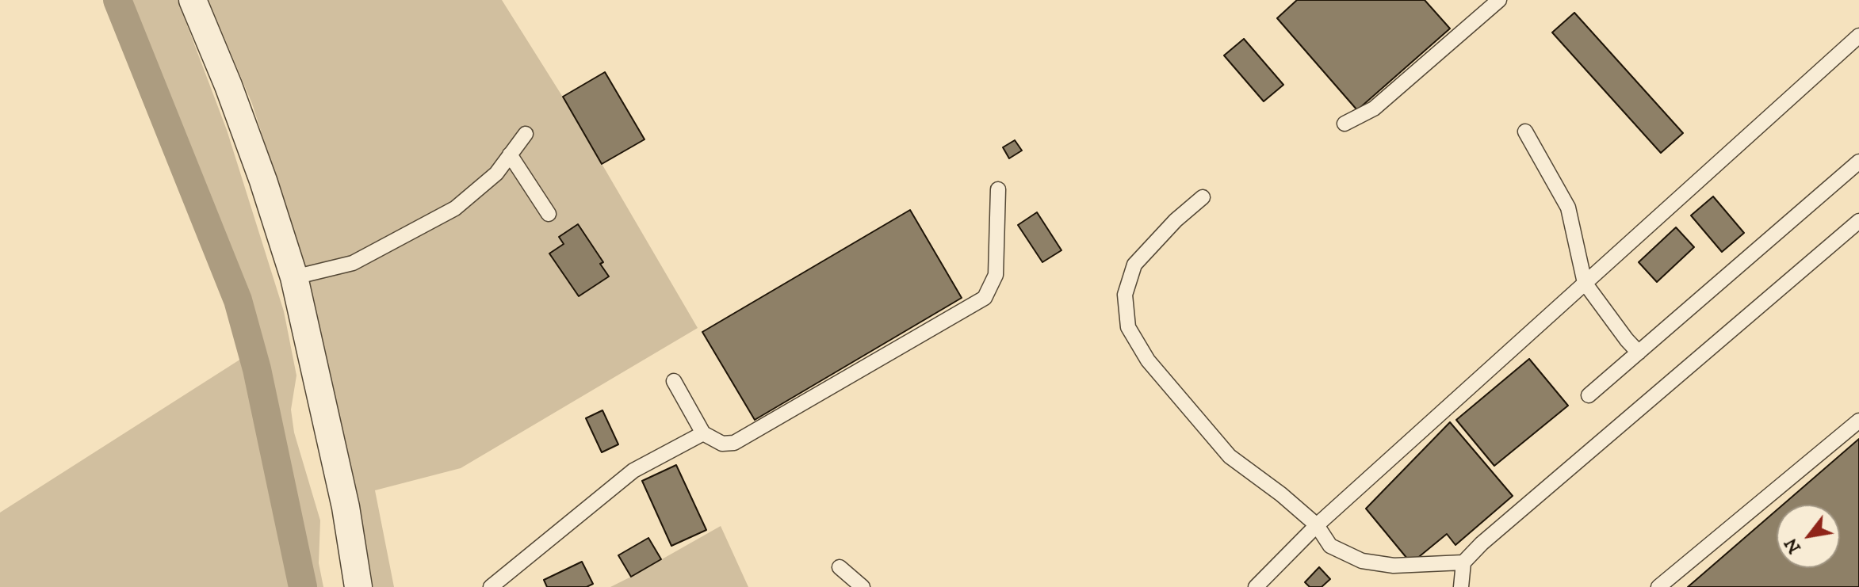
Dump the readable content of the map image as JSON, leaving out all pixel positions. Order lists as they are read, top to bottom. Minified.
{"north":"bottom left"}
